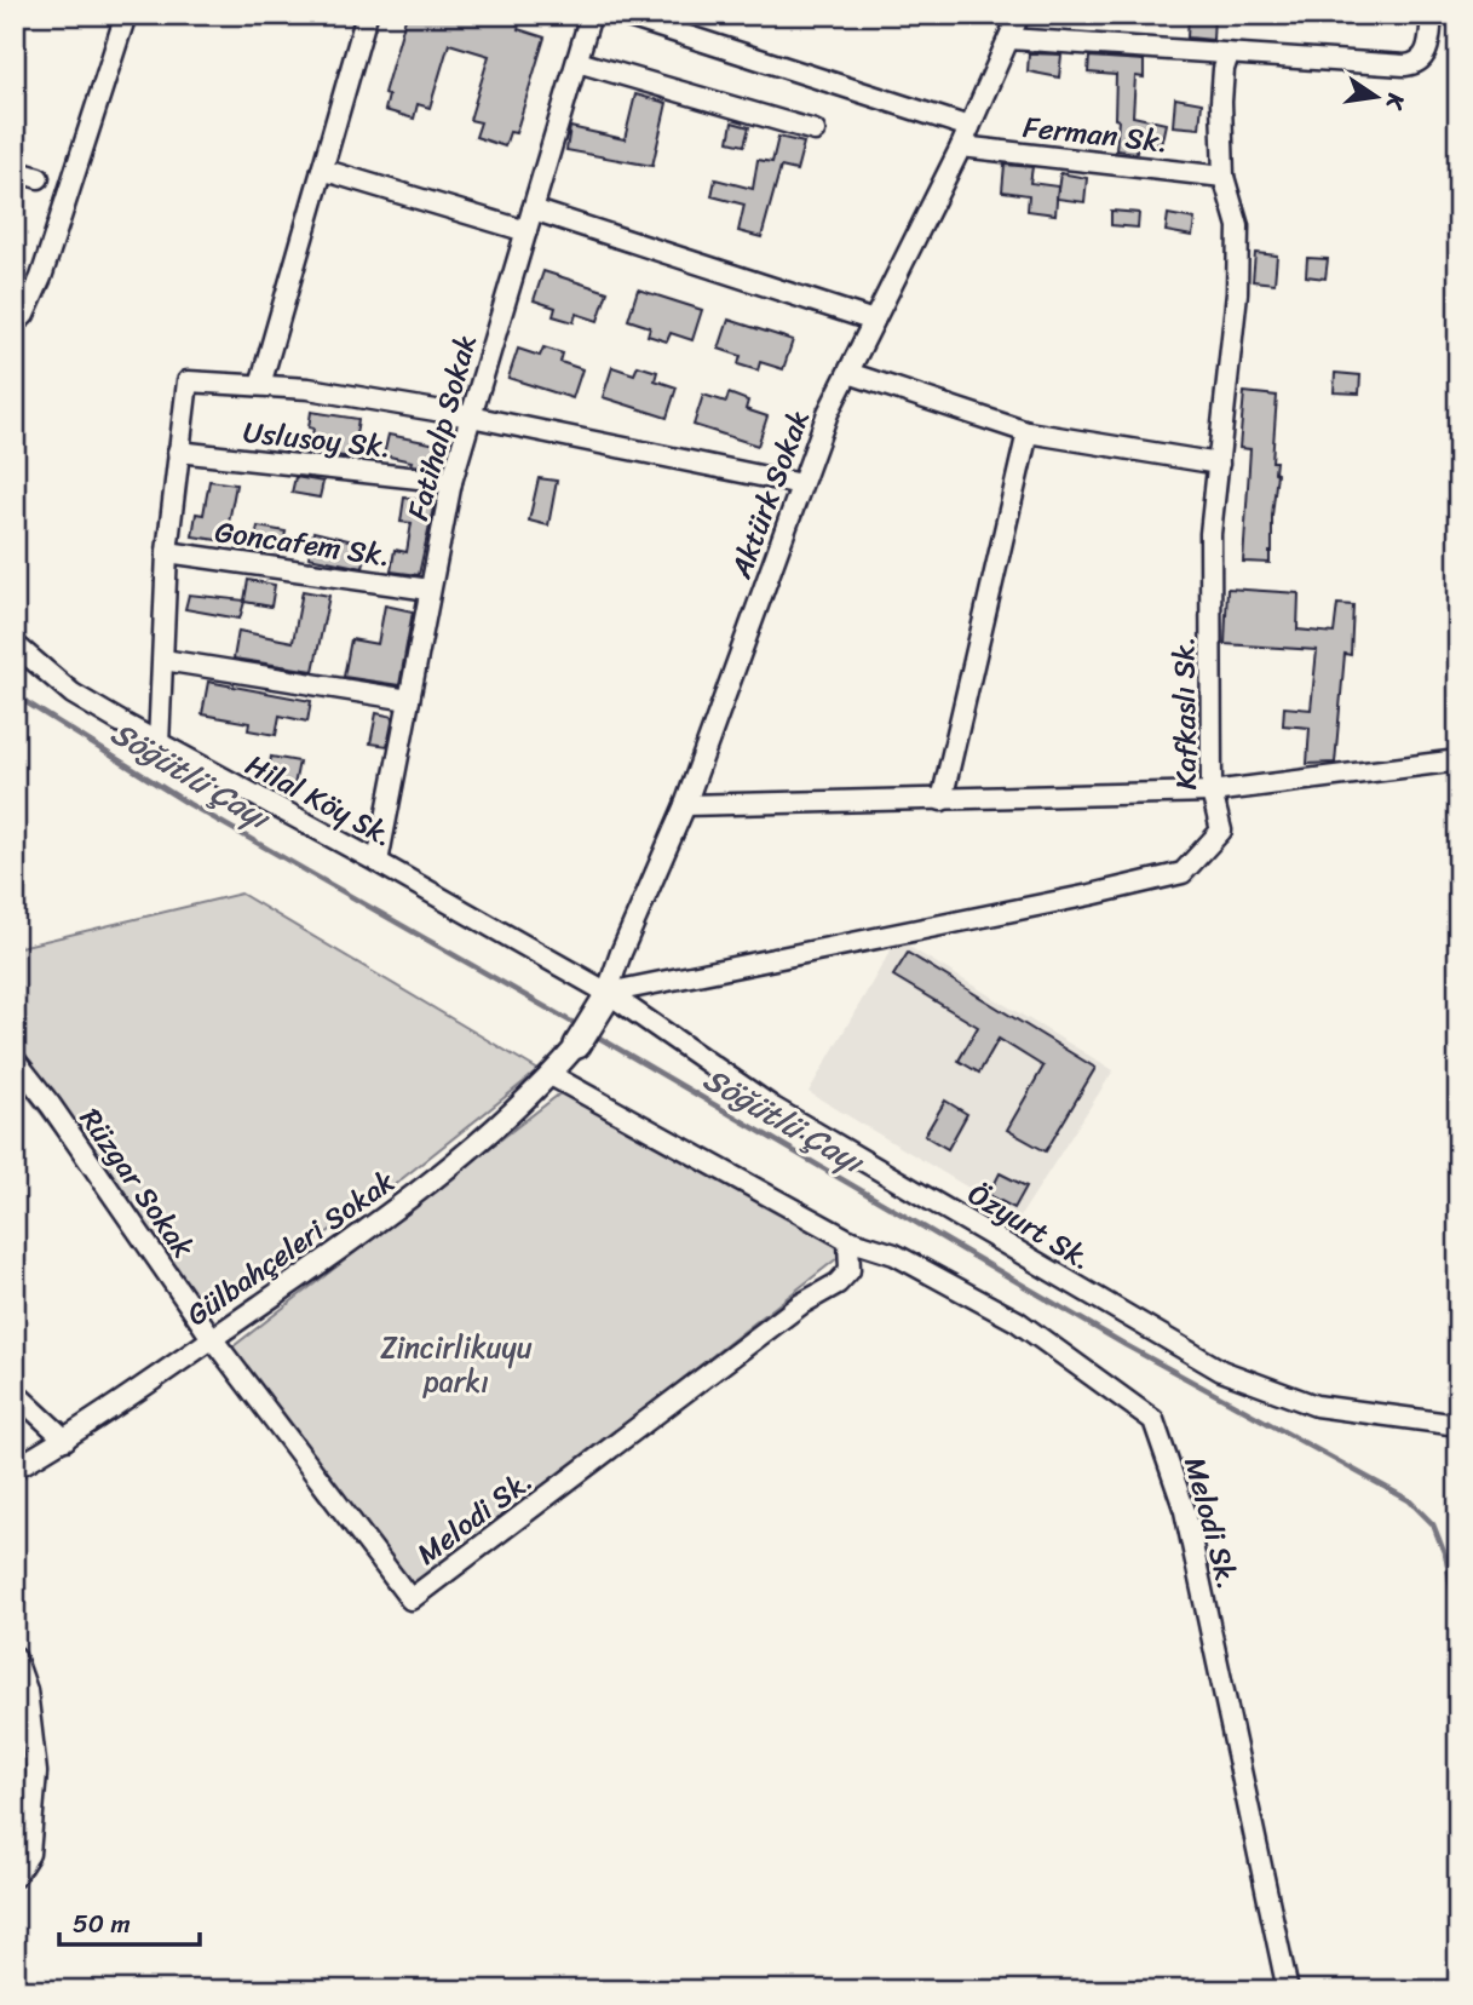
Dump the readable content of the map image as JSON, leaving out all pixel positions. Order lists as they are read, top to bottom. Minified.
{"streets":{"street":["Ferman Sk.","Fatihalp Sokak","Uslusoy Sk.","Aktürk Sokak","Goncafem Sk.","Kafkaslı Sk.","Hilal Köy Sk.","Rüzgar Sokak","Özyurt Sk.","Gülbahçeleri Sokak","Melodi Sk."]},"crossings":[["Ferman Sk.","Aktürk Sokak"],["Ferman Sk.","Kafkaslı Sk."],["Fatihalp Sokak","Uslusoy Sk."],["Fatihalp Sokak","Goncafem Sk."],["Fatihalp Sokak","Hilal Köy Sk."],["Aktürk Sokak","Kafkaslı Sk."],["Aktürk Sokak","Hilal Köy Sk."],["Aktürk Sokak","Özyurt Sk."],["Kafkaslı Sk.","Hilal Köy Sk."],["Kafkaslı Sk.","Özyurt Sk."],["Hilal Köy Sk.","Özyurt Sk."],["Rüzgar Sokak","Gülbahçeleri Sokak"],["Rüzgar Sokak","Melodi Sk."],["Gülbahçeleri Sokak","Melodi Sk."]],"water":["Söğütlü Çayı"],"parks":["Zincirlikuyu parkı"],"scale_bar":"50 m","north":"right"}
